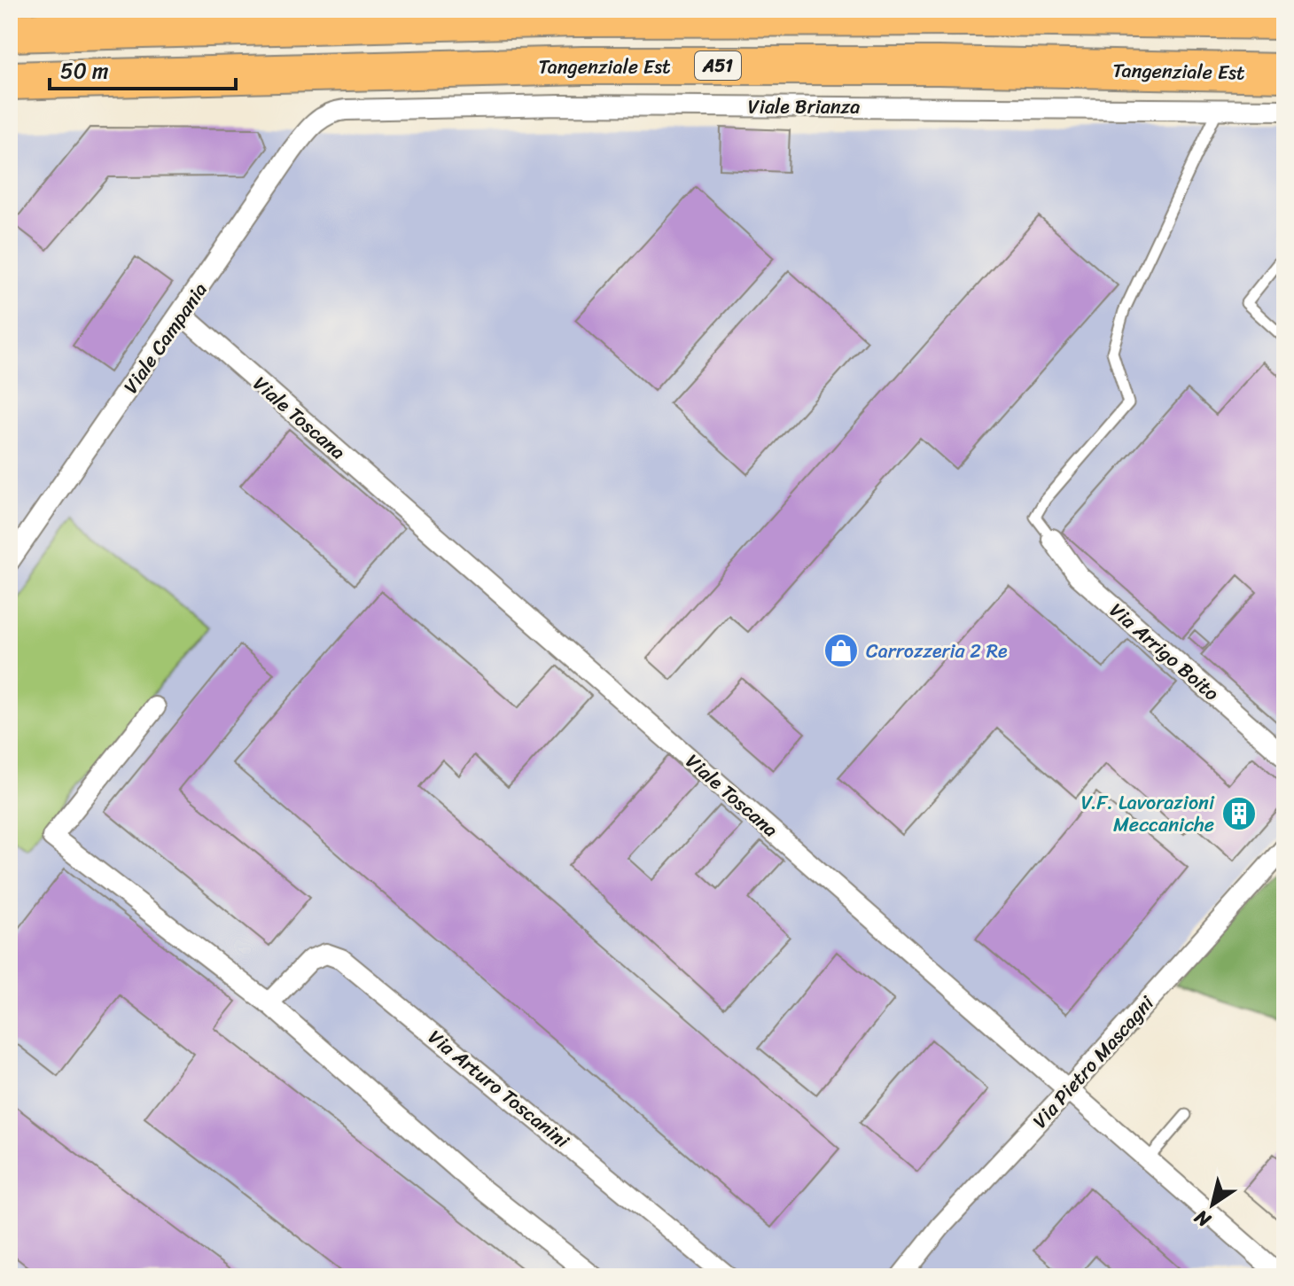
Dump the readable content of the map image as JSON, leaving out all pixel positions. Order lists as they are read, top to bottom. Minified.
{"streets":{"highway":["A51","Tangenziale Est"],"street":["Viale Brianza","Viale Campania","Viale Toscana","Via Arrigo Boito","Via Pietro Mascagni","Via Arturo Toscanini"]},"crossings":[["Viale Brianza","Viale Campania"],["Viale Campania","Viale Toscana"],["Viale Toscana","Via Pietro Mascagni"]],"places":{"shop":["Carrozzeria 2 Re"],"building":["V.F. Lavorazioni Meccaniche"]},"scale_bar":"50 m","north":"bottom left"}
